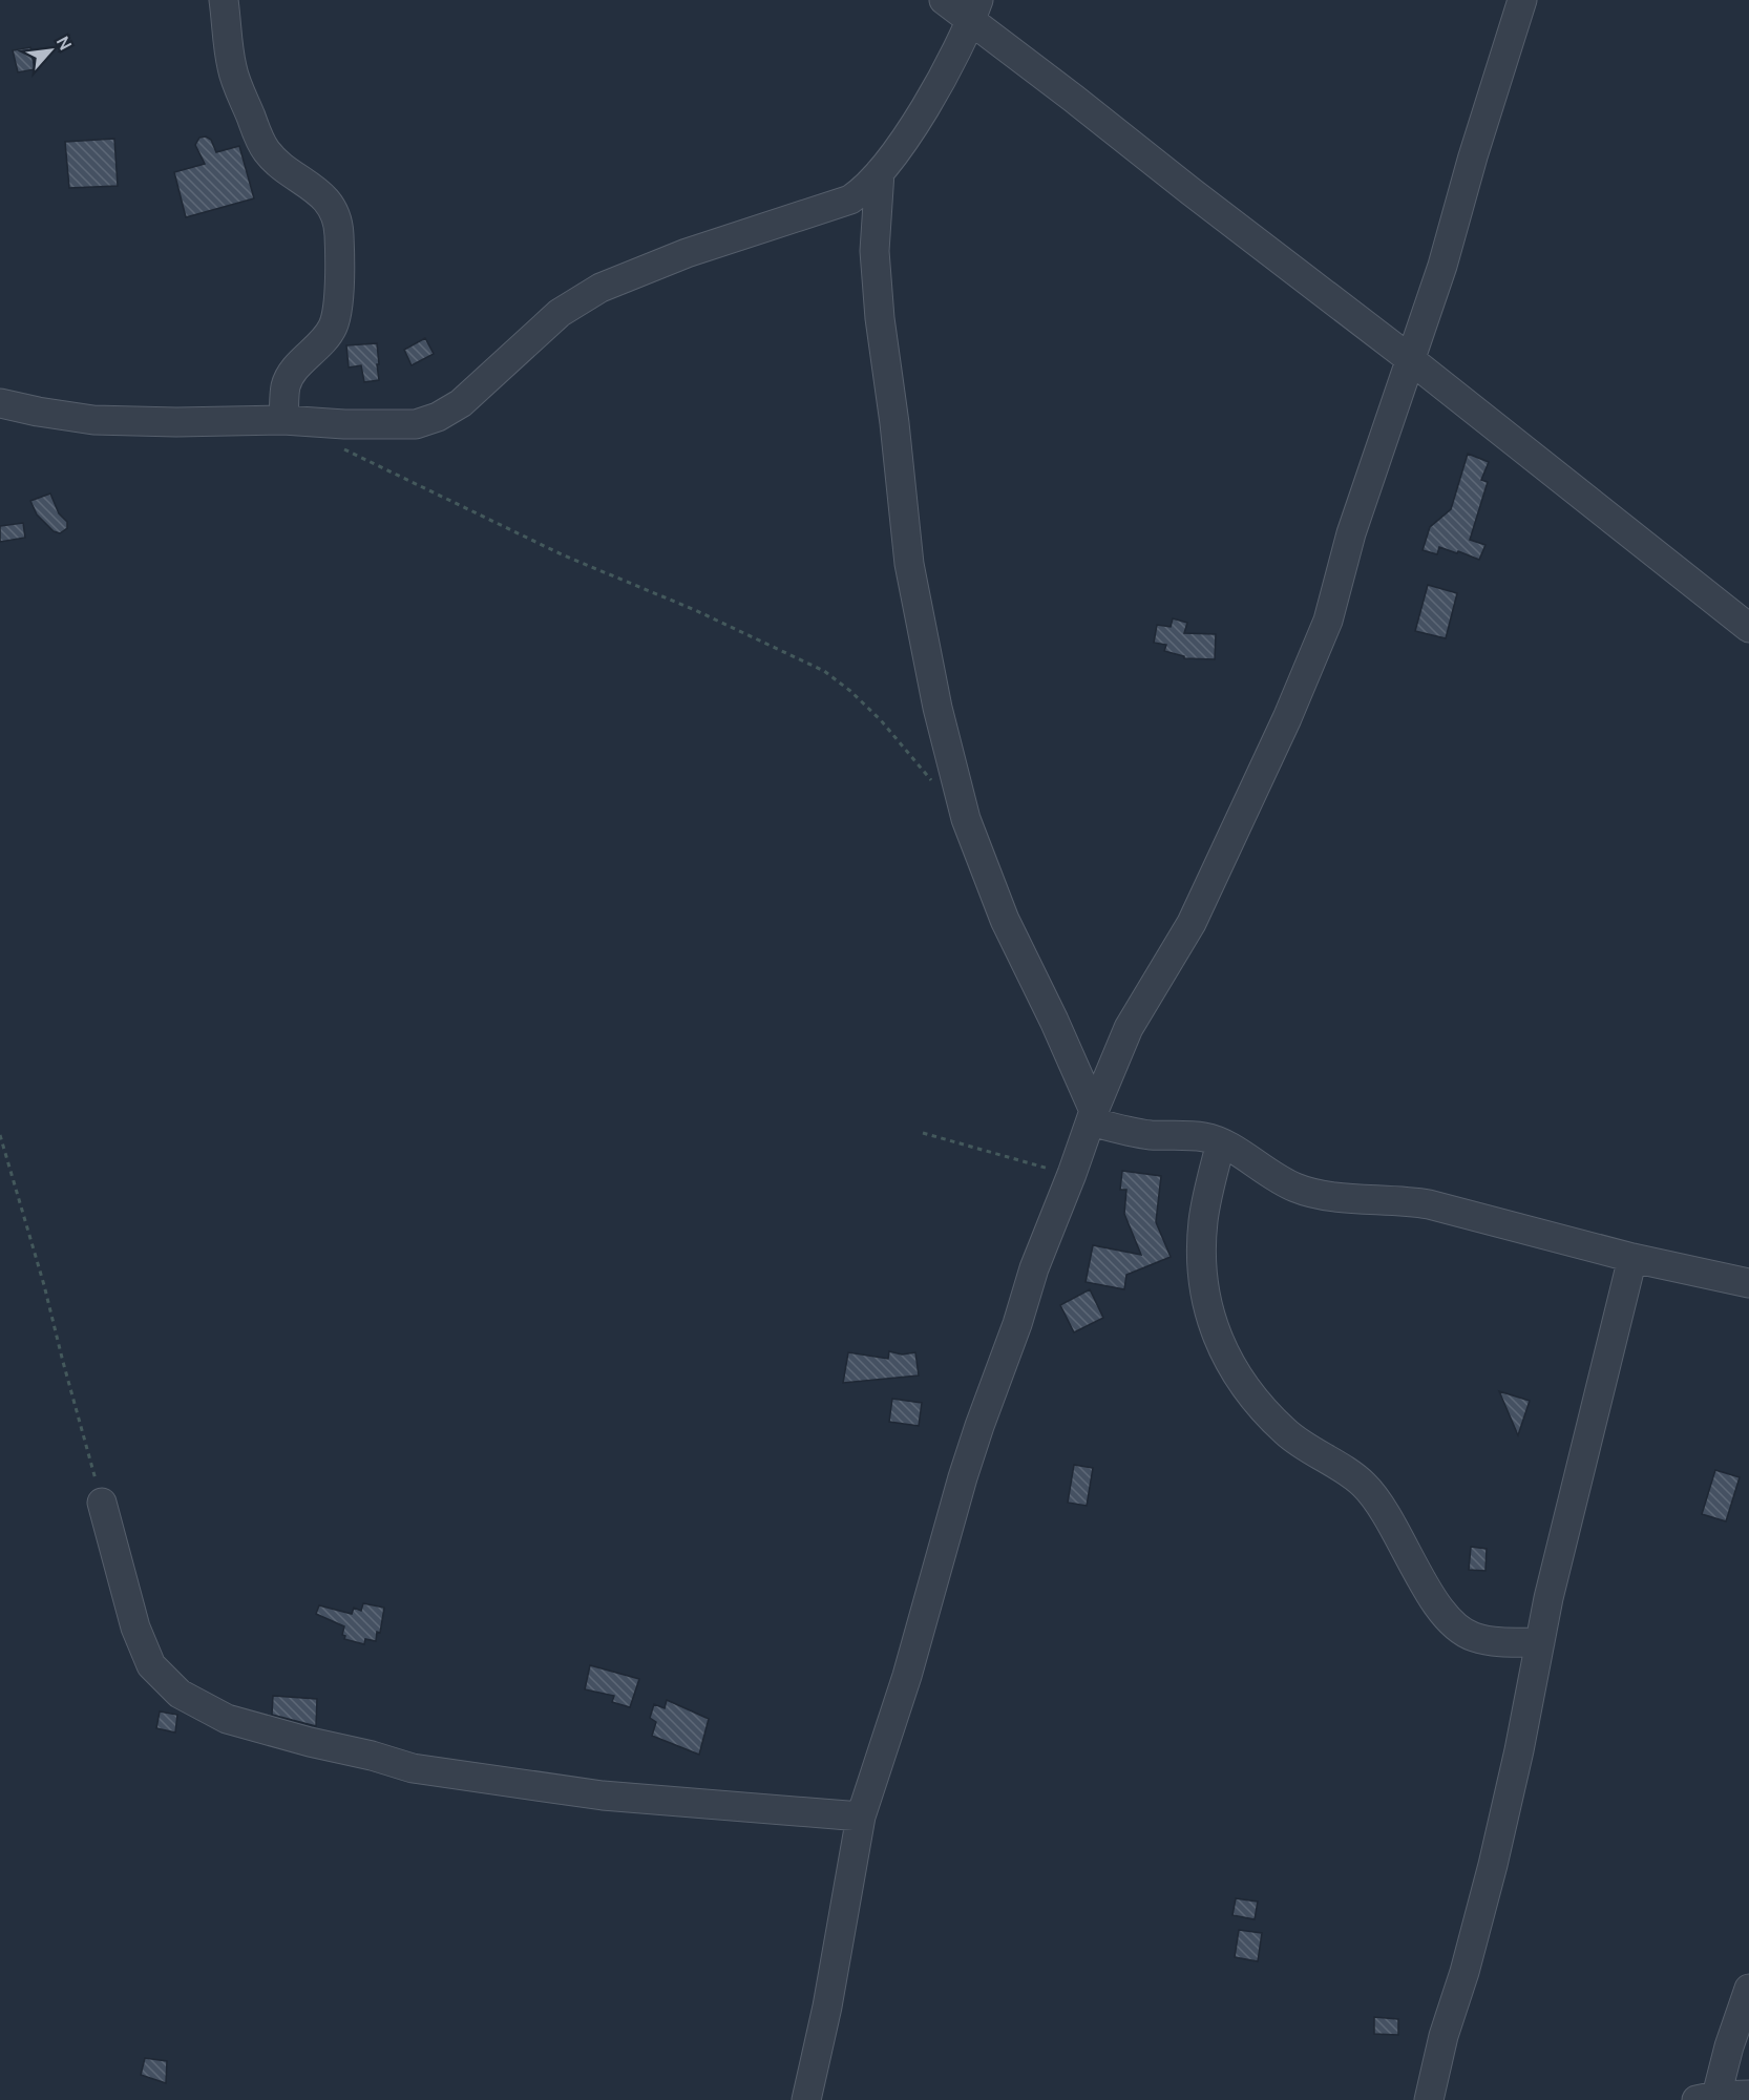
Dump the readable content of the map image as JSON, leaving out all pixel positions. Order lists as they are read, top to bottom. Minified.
{"north":"top right"}
